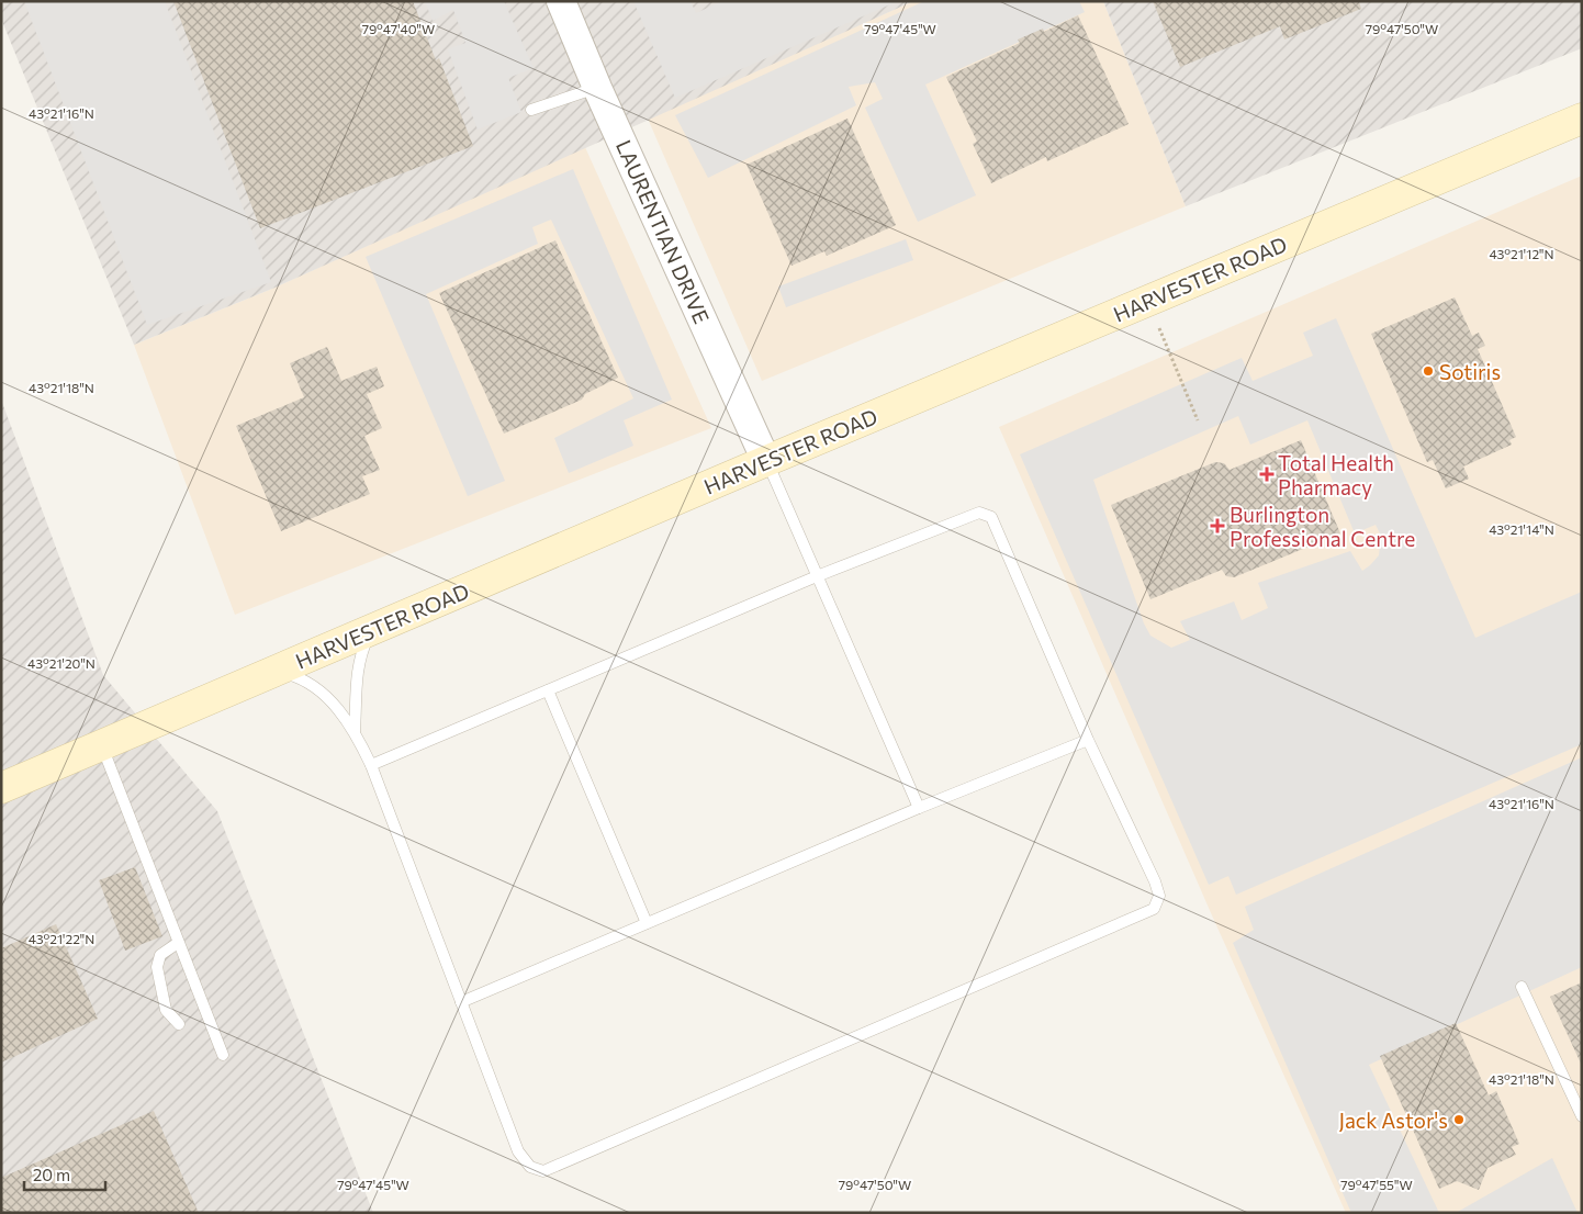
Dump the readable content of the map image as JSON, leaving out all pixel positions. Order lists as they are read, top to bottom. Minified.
{"streets":{"main road":["HARVESTER ROAD"],"street":["LAURENTIAN DRIVE"]},"crossings":[["LAURENTIAN DRIVE","HARVESTER ROAD"]],"places":{"other":["Sotiris","Jack Astor's"],"health":["Total Health Pharmacy","Burlington Professional Centre"]},"scale_bar":"20 m","coordinates":["79°47'40\"W","79°47'45\"W","79°47'50\"W","43°21'16\"N","43°21'12\"N","43°21'18\"N","43°21'14\"N","43°21'20\"N","43°21'22\"N","79°47'55\"W"]}
